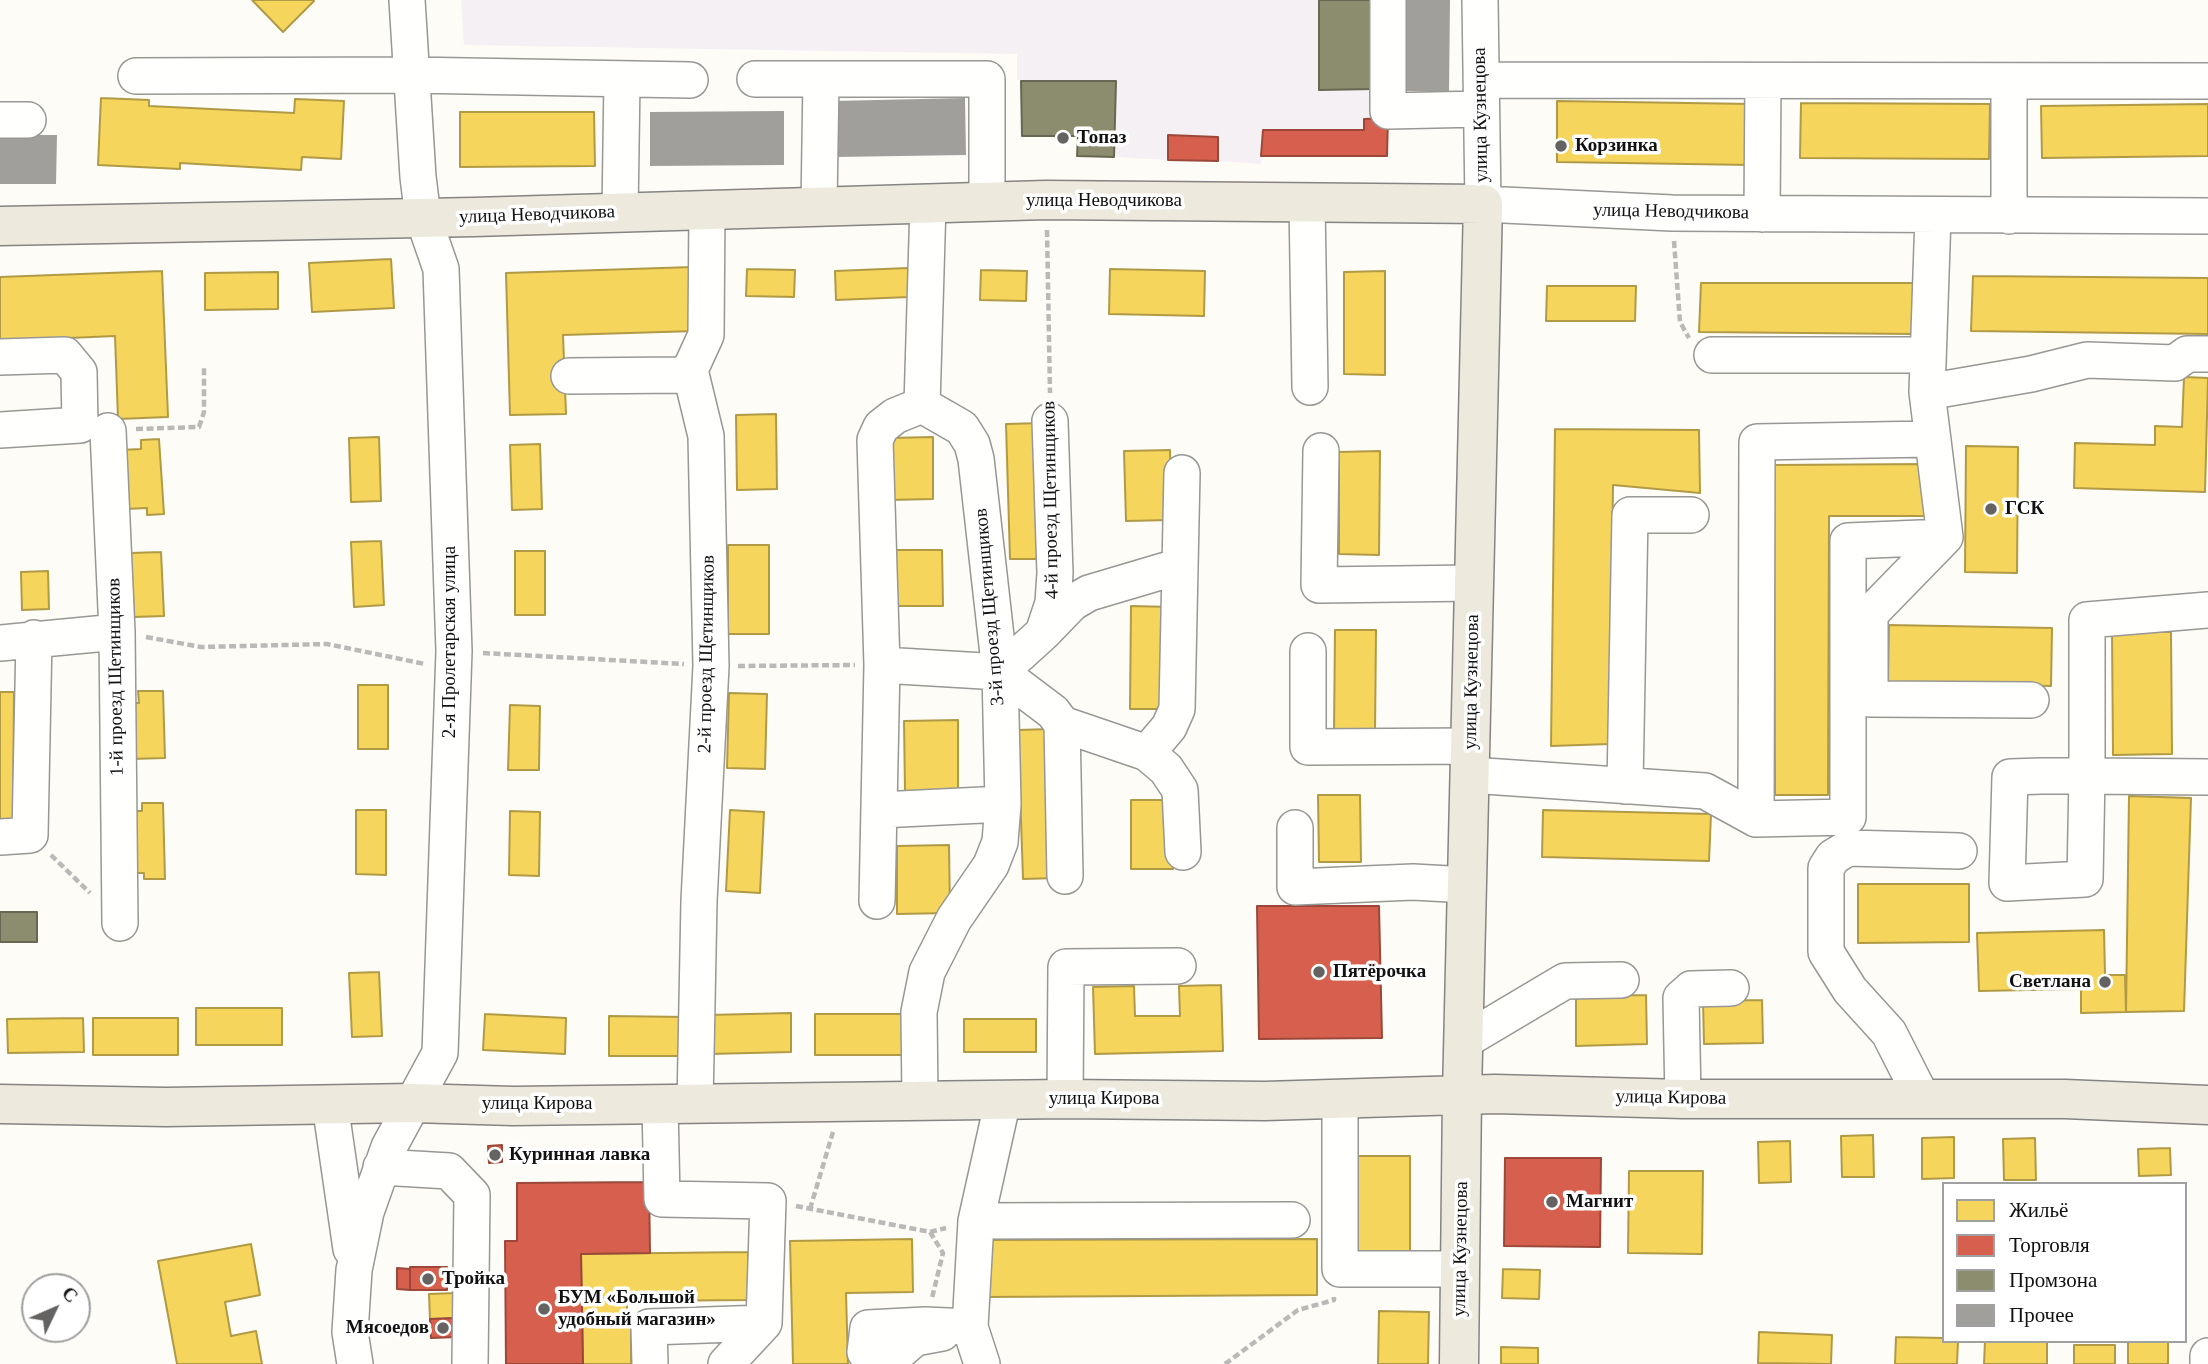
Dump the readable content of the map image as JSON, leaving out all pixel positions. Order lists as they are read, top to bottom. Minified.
{"streets":{"main road":["улица Кузнецова","улица Неводчикова","улица Кирова"],"street":["4-й проезд Щетинщиков","3-й проезд Щетинщиков","2-я Пролетарская улица","2-й проезд Щетинщиков","1-й проезд Щетинщиков"]},"crossings":[["улица Кузнецова","улица Неводчикова"],["улица Кузнецова","улица Кирова"],["улица Неводчикова","4-й проезд Щетинщиков"],["улица Неводчикова","2-я Пролетарская улица"],["3-й проезд Щетинщиков","улица Кирова"],["2-я Пролетарская улица","улица Кирова"],["2-й проезд Щетинщиков","улица Кирова"]],"places":["Топаз","Корзинка","ГСК","Пятёрочка","Светлана","Куринная лавка","Магнит","Тройка","БУМ «Большой удобный магазин»","Мясоедов"],"legend":["Жильё","Торговля","Промзона","Прочее"],"north":"top right"}
